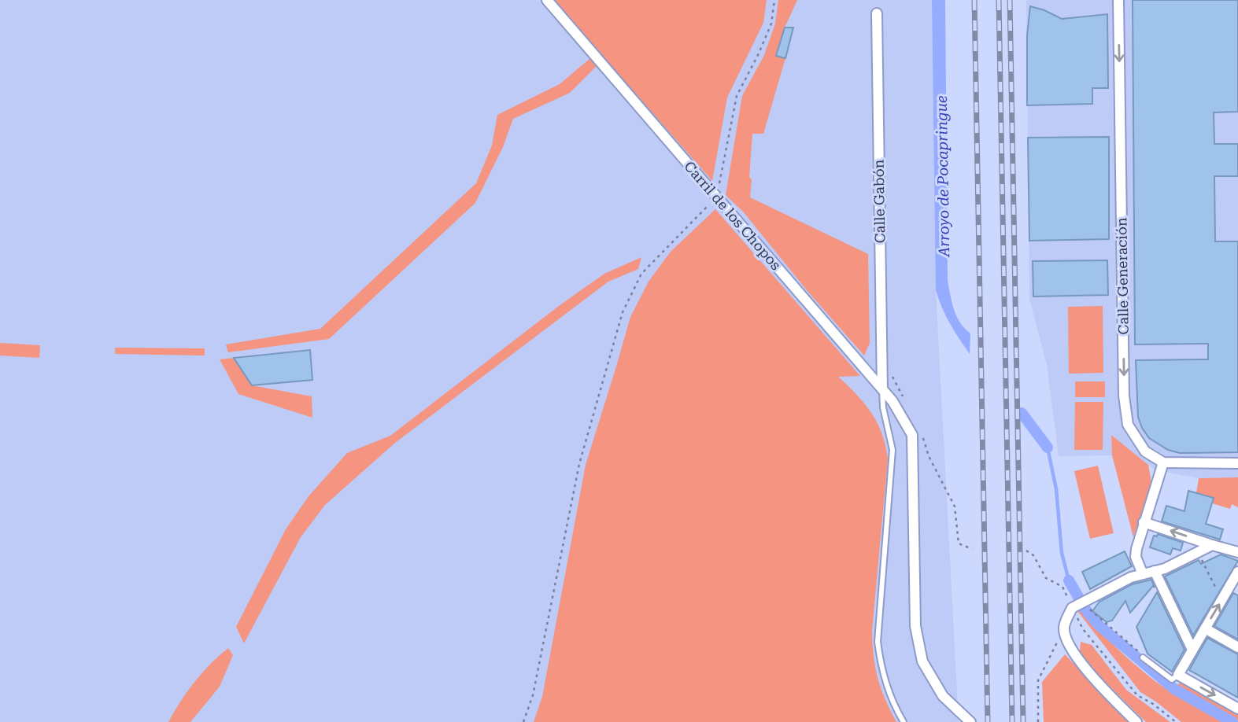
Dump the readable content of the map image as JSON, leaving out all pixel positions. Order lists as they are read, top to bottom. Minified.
{"streets":{"street":["Calle Gabón","Carril de los Chopos","Calle Generación"]},"crossings":[["Calle Gabón","Carril de los Chopos"]],"one_way":["Calle Generación"],"water":["Arroyo de Pocapringue"]}
